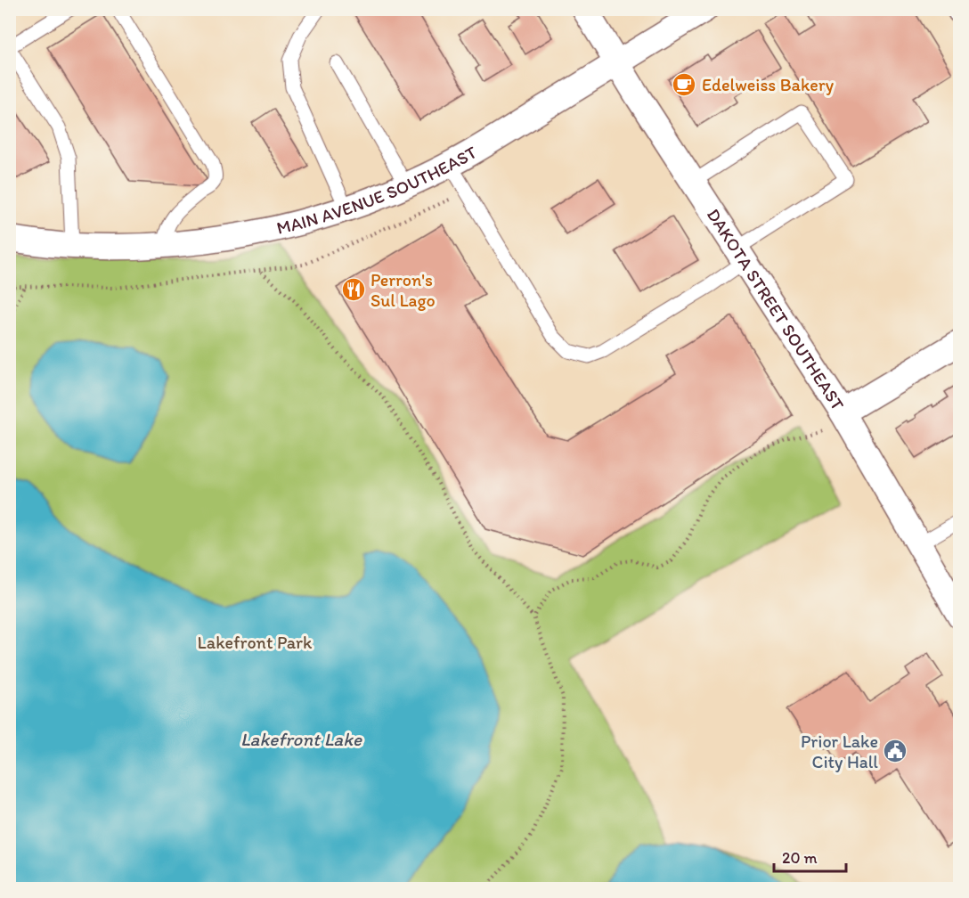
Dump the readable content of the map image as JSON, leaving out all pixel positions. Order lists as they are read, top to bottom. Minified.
{"streets":{"street":["MAIN AVENUE SOUTHEAST","DAKOTA STREET SOUTHEAST"]},"crossings":[["MAIN AVENUE SOUTHEAST","DAKOTA STREET SOUTHEAST"]],"water":["Lakefront Lake"],"parks":["Lakefront Park"],"places":{"cafe":["Edelweiss Bakery"],"restaurant":["Perron's Sul Lago"],"public building":["Prior Lake City Hall"]},"scale_bar":"20 m"}
